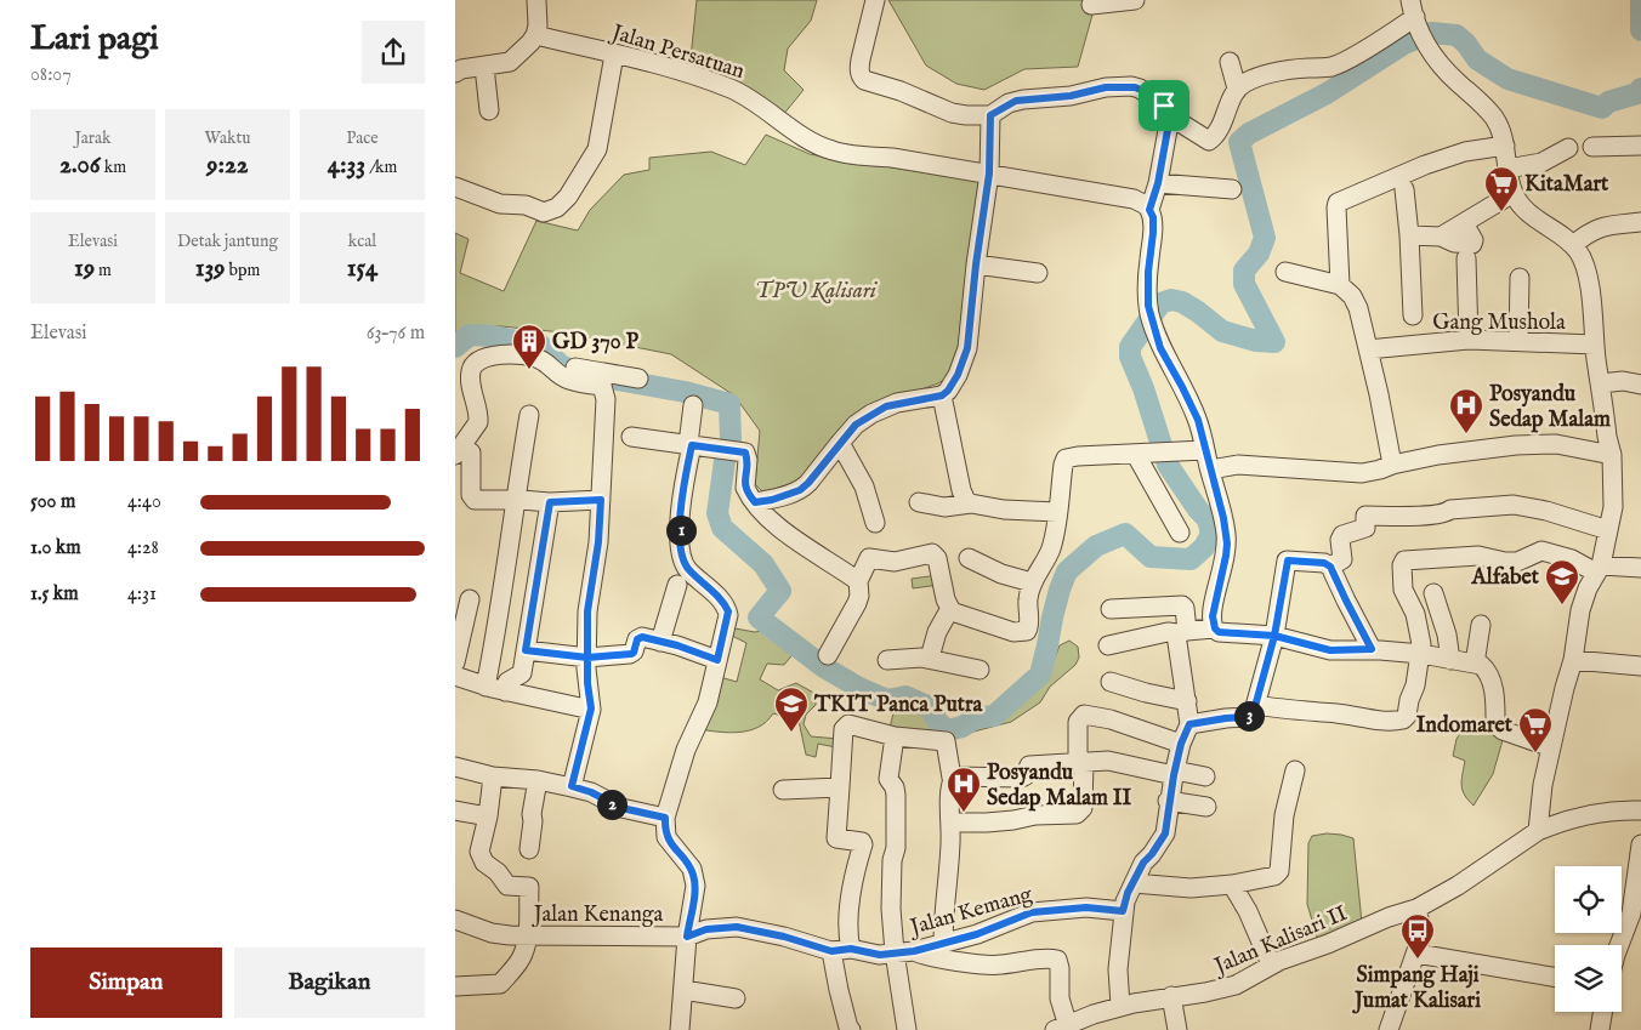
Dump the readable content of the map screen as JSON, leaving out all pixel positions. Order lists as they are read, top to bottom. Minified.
{"streets":{"street":["Jalan Persatuan","Gang Mushola","Jalan Kemang","Jalan Kenanga","Jalan Kalisari II"]},"crossings":[["Jalan Kemang","Jalan Kenanga"]],"parks":["TPU Kalisari"],"places":{"supermarket":["KitaMart","Indomaret"],"building":["GD 370 P"],"hospital":["Posyandu Sedap Malam","Posyandu Sedap Malam II"],"school or university":["Alfabet","TKIT Panca Putra"],"bus stop":["Simpang Haji Jumat Kalisari"]},"page":{"heading":["Lari pagi","08:07"],"stats":[["Jarak","2.06 km"],["Waktu","9:22"],["Pace","4:33 /km"],["Elevasi","19 m"],["Detak jantung","139 bpm"],["kcal","154"]],"chart":["Elevasi","63–76 m"],"list":[{"name":"500 m","note":"4:40"},{"name":"1.0 km","note":"4:28"},{"name":"1.5 km","note":"4:31"}],"pins":["1","3","2"],"buttons":["Simpan","Bagikan"]}}
